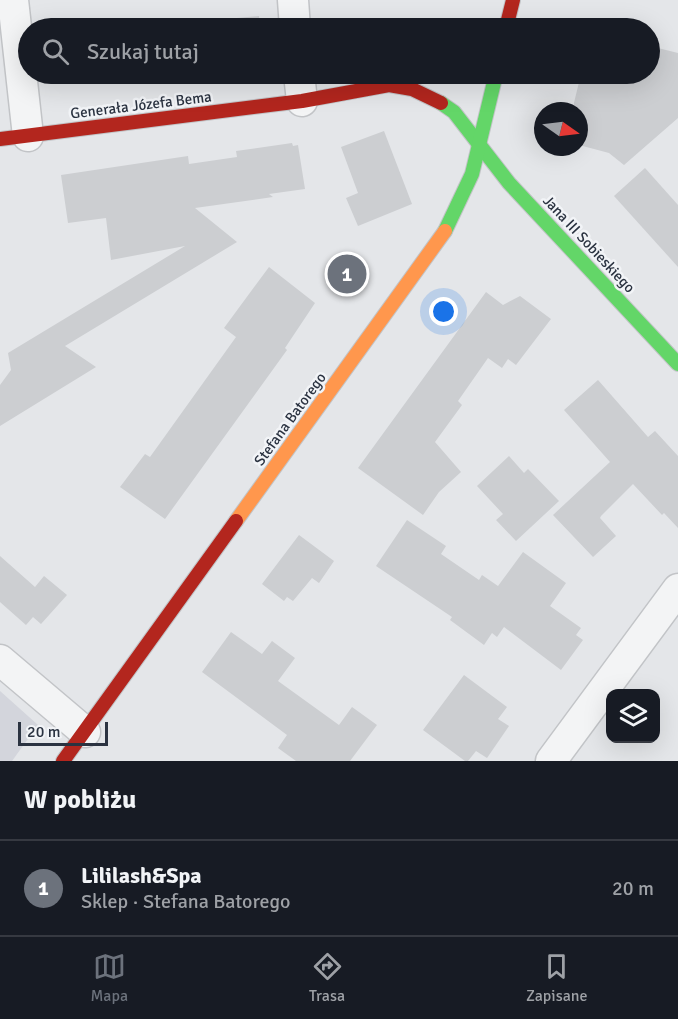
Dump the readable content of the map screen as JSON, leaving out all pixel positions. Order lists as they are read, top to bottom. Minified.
{"streets":{"street":["Generała Józefa Bema","Jana III Sobieskiego","Stefana Batorego"]},"crossings":[["Generała Józefa Bema","Jana III Sobieskiego"],["Generała Józefa Bema","Stefana Batorego"],["Jana III Sobieskiego","Stefana Batorego"]],"scale_bar":"20 m","north":"right","page":{"search":"Szukaj tutaj","pins":"1","scale":"20 m","heading":"W pobliżu","list":[{"mark":"1","name":"Lililash&Spa","note":"Sklep · Stefana Batorego","value":"20 m"}],"nav":["Mapa","Trasa","Zapisane"]}}
